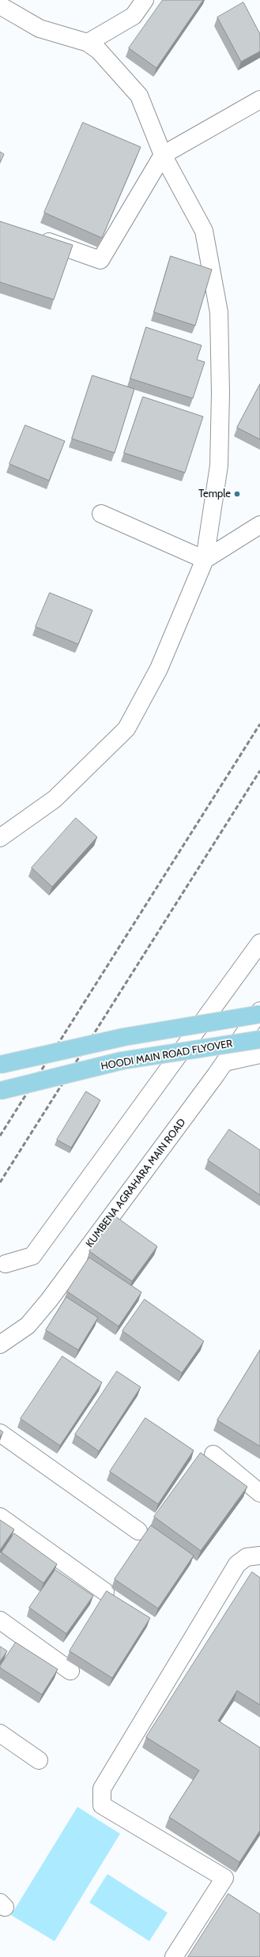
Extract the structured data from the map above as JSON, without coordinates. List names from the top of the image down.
{
  "streets": {
    "main road": ["HOODI MAIN ROAD FLYOVER"],
    "street": ["KUMBENA AGRAHARA MAIN ROAD"]
  },
  "places": ["Temple"]
}
